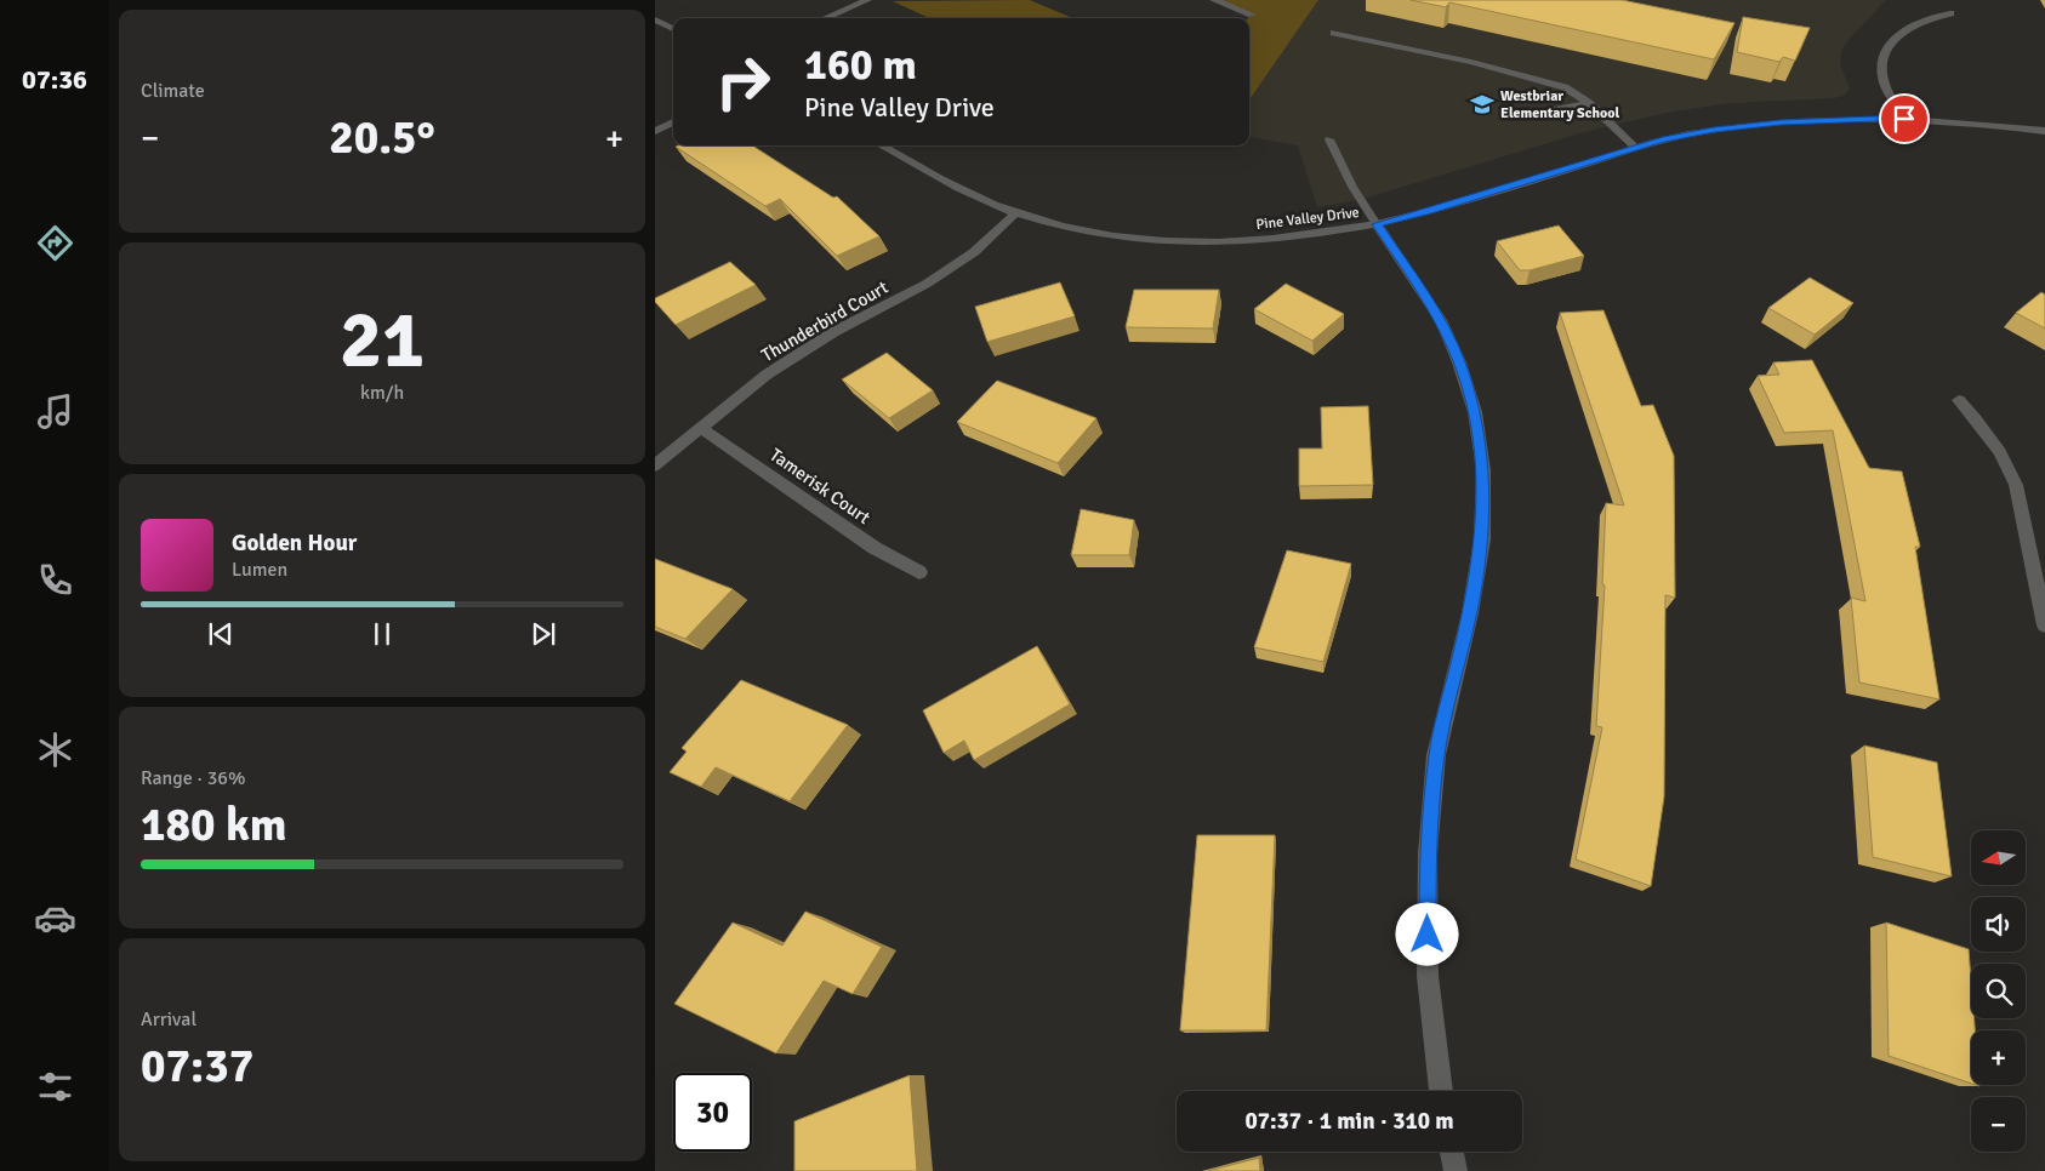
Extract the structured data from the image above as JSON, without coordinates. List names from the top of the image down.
{
  "streets": {
    "street": ["Pine Valley Drive", "Thunderbird Court", "Tamerisk Court"]
  },
  "crossings": [
    ["Pine Valley Drive", "Thunderbird Court"],
    ["Thunderbird Court", "Tamerisk Court"]
  ],
  "places": {
    "school or university": ["Westbriar Elementary School"]
  },
  "north": "left",
  "page": {
    "tabs": "07:36",
    "tile": [
      "Climate",
      ["21", "km/h"],
      ["Range · 36%", "180 km"],
      ["Arrival", "07:37"]
    ],
    "turn": ["160 m", "Pine Valley Drive"],
    "heat": ["−", "20.5°", "+"],
    "song": ["Golden Hour", "Lumen"],
    "map_buttons": ["+", "−"],
    "limit": "30",
    "trip": "07:37 · 1 min · 310 m"
  }
}
